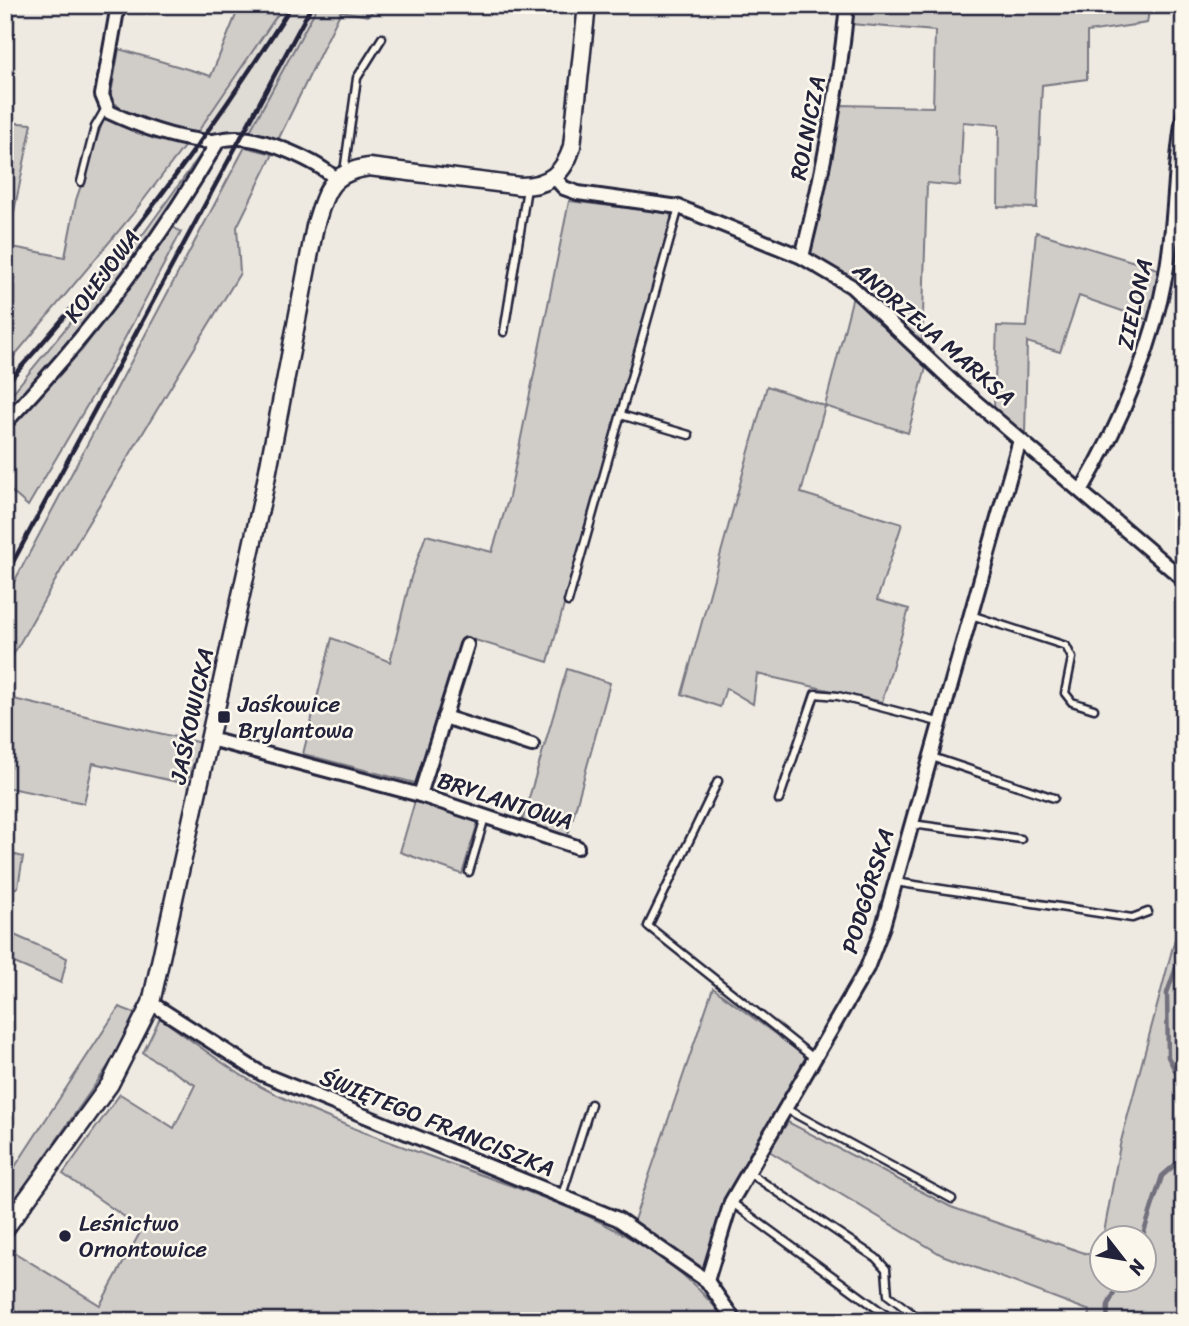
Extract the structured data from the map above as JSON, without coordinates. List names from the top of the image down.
{
  "streets": {
    "street": [
      "ROLNICZA",
      "KOLEJOWA",
      "ZIELONA",
      "ANDRZEJA MARKSA",
      "JAŚKOWICKA",
      "BRYLANTOWA",
      "PODGÓRSKA",
      "ŚWIĘTEGO FRANCISZKA"
    ]
  },
  "crossings": [
    ["ROLNICZA", "ANDRZEJA MARKSA"],
    ["ZIELONA", "ANDRZEJA MARKSA"],
    ["ANDRZEJA MARKSA", "PODGÓRSKA"],
    ["JAŚKOWICKA", "BRYLANTOWA"],
    ["JAŚKOWICKA", "ŚWIĘTEGO FRANCISZKA"],
    ["PODGÓRSKA", "ŚWIĘTEGO FRANCISZKA"]
  ],
  "places": {
    "transit": ["Jaśkowice Brylantowa"],
    "other": ["Leśnictwo Ornontowice"]
  },
  "north": "bottom right"
}
